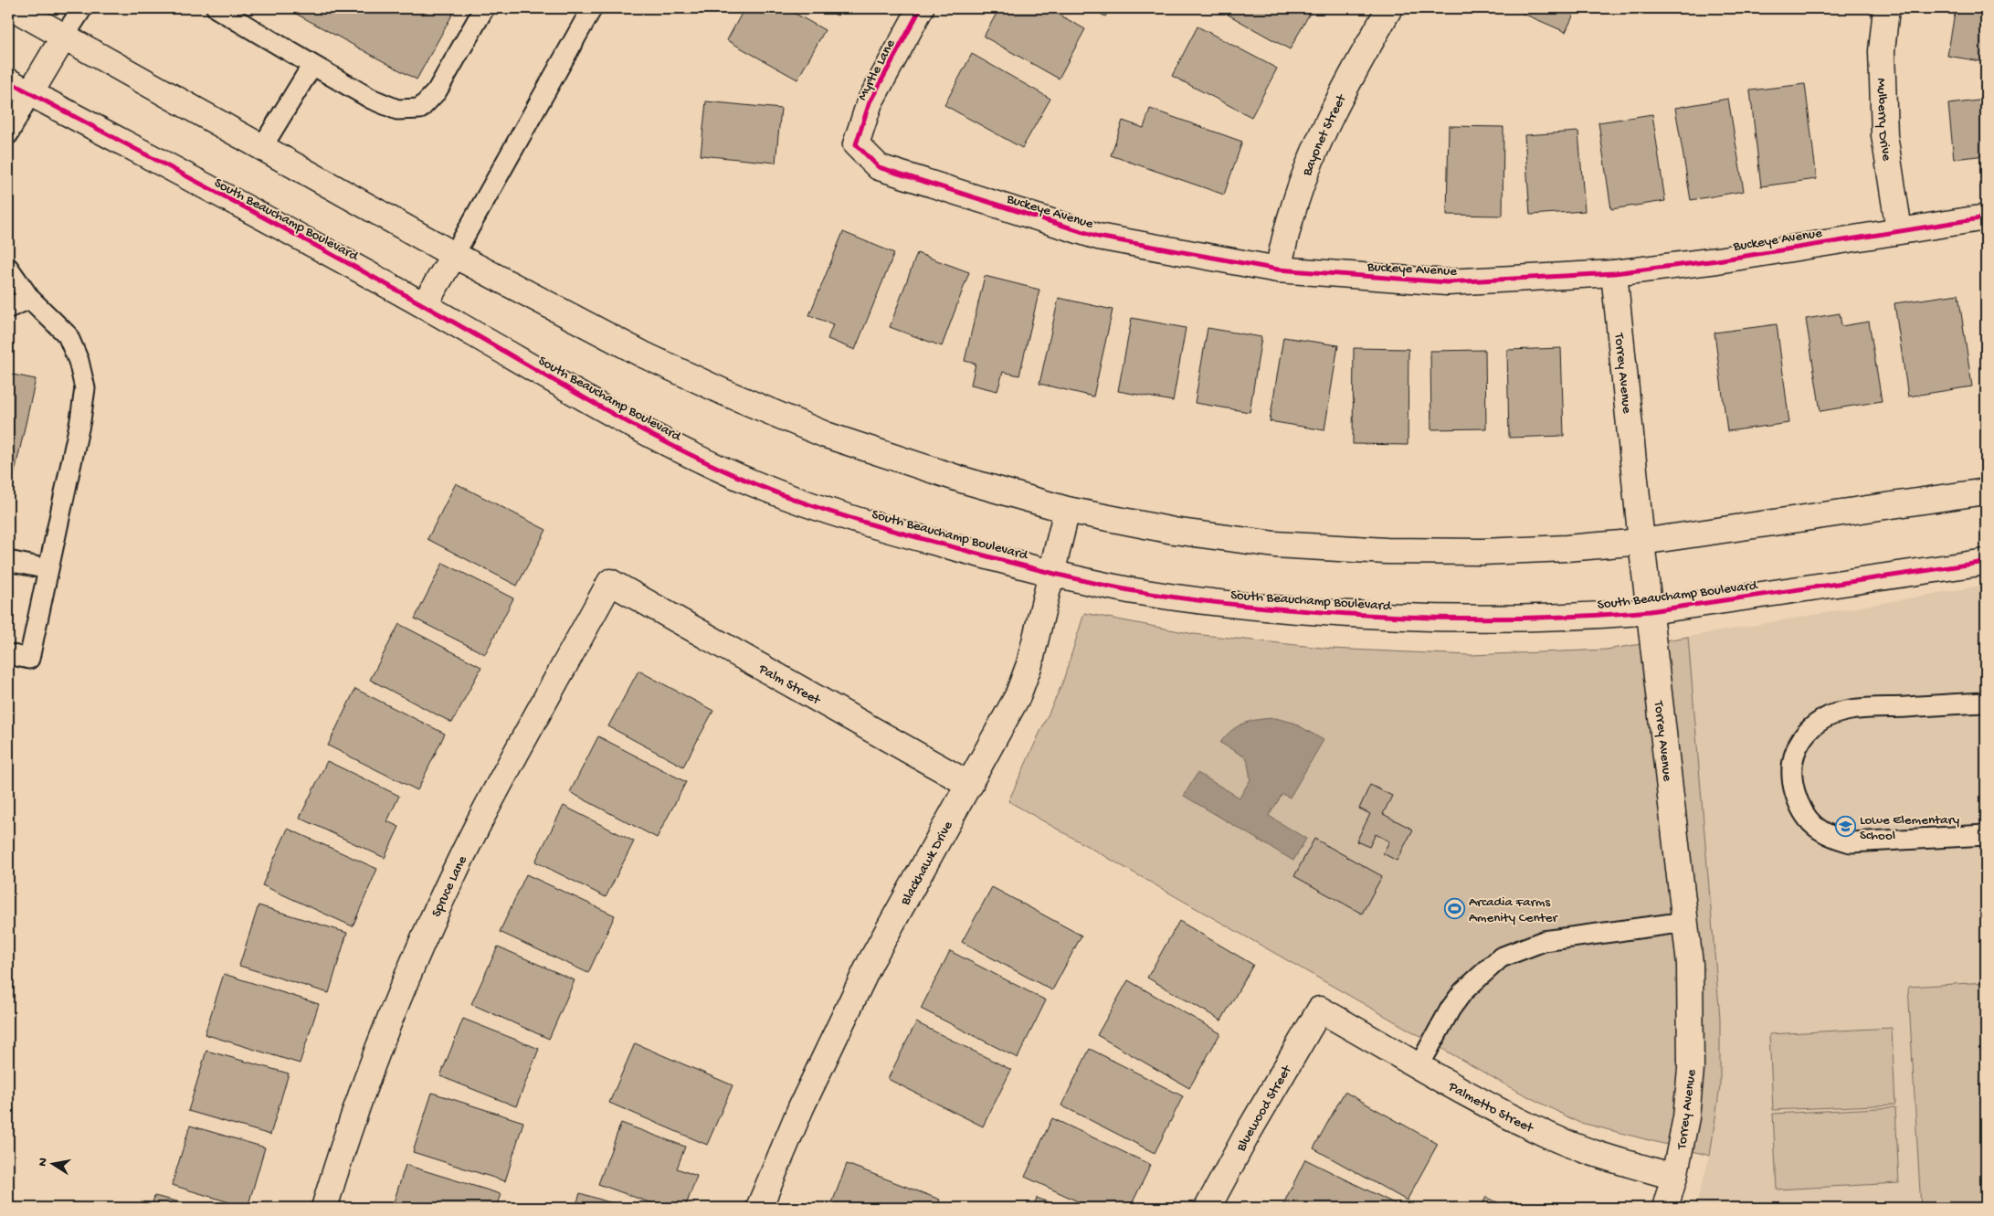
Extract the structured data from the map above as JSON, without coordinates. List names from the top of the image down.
{
  "streets": {
    "street": [
      "Myrtle Lane",
      "Mulberry Drive",
      "Bayonet Street",
      "Buckeye Avenue",
      "South Beauchamp Boulevard",
      "Torrey Avenue",
      "Palm Street",
      "Blackhawk Drive",
      "Spruce Lane",
      "Palmetto Street",
      "Bluewood Street"
    ]
  },
  "crossings": [
    ["Myrtle Lane", "Buckeye Avenue"],
    ["Mulberry Drive", "Buckeye Avenue"],
    ["Bayonet Street", "Buckeye Avenue"],
    ["Buckeye Avenue", "Torrey Avenue"],
    ["South Beauchamp Boulevard", "Torrey Avenue"],
    ["South Beauchamp Boulevard", "Blackhawk Drive"],
    ["Torrey Avenue", "Palmetto Street"],
    ["Palm Street", "Blackhawk Drive"],
    ["Palm Street", "Spruce Lane"],
    ["Palmetto Street", "Bluewood Street"]
  ],
  "places": {
    "school or university": ["Lowe Elementary School"],
    "sports": ["Arcadia Farms Amenity Center"]
  },
  "north": "left"
}
